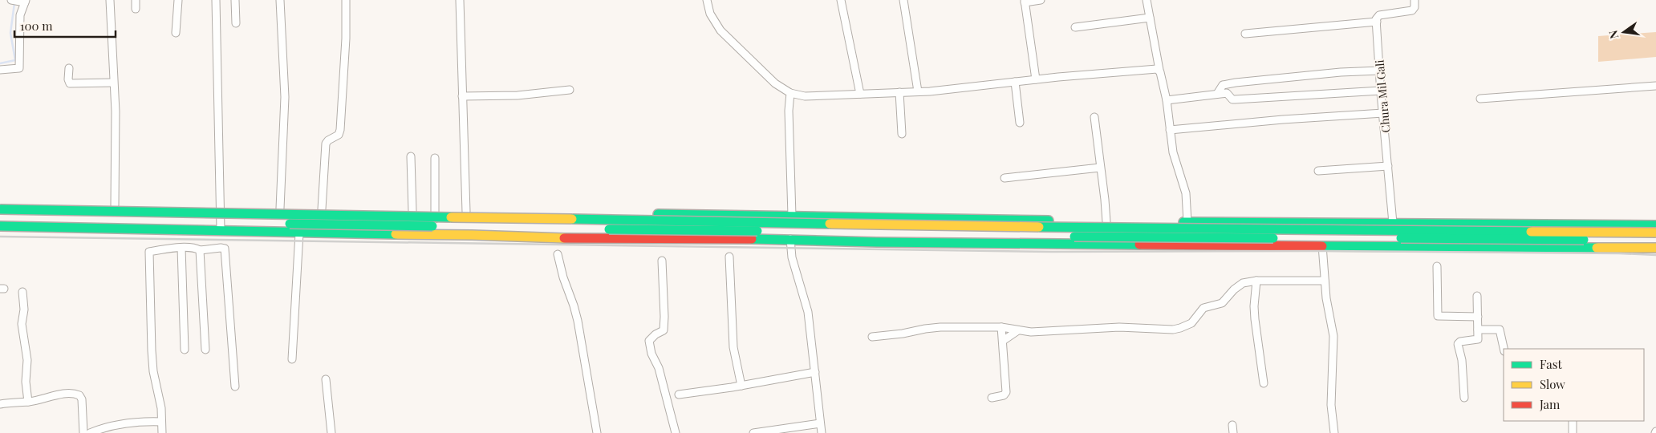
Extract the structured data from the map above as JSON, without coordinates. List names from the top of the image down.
{
  "streets": {
    "street": ["Chura Mil Gali"]
  },
  "legend": ["Fast", "Slow", "Jam"],
  "scale_bar": "100 m",
  "north": "left"
}
